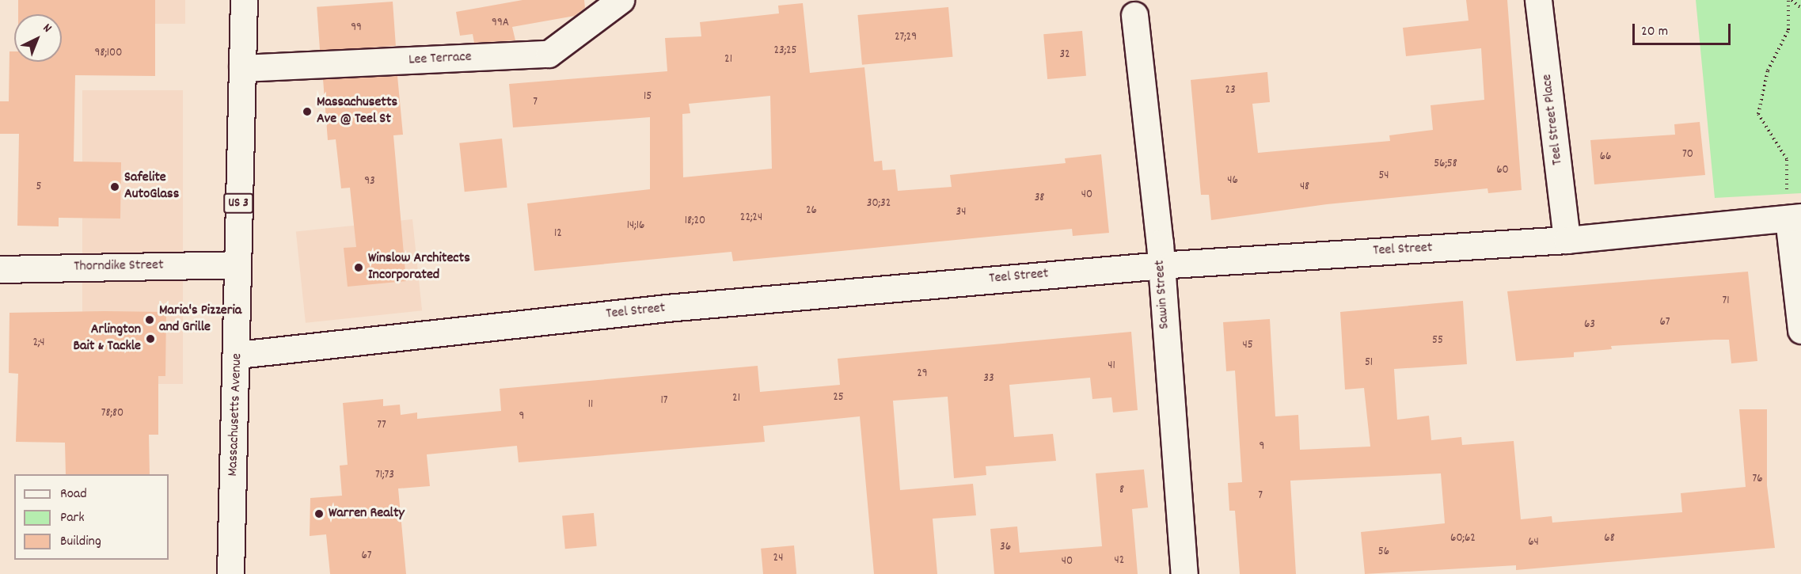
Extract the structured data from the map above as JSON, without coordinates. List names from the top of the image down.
{
  "streets": {
    "main road": [
      "Lee Terrace",
      "Teel Street Place",
      "US 3",
      "Teel Street",
      "Thorndike Street",
      "Sawin Street",
      "Massachusetts Avenue"
    ]
  },
  "crossings": [
    ["Lee Terrace", "Massachusetts Avenue"],
    ["Teel Street Place", "Teel Street"],
    ["Teel Street", "Sawin Street"],
    ["Teel Street", "Massachusetts Avenue"],
    ["Thorndike Street", "Massachusetts Avenue"]
  ],
  "places": [
    "Massachusetts Ave @ Teel St",
    "Safelite AutoGlass",
    "Winslow Architects Incorporated",
    "Maria's Pizzeria and Grille",
    "Arlington Bait & Tackle",
    "Warren Realty"
  ],
  "house_numbers": [
    "99A",
    "99",
    "27;29",
    "23;25",
    "98;100",
    "32",
    "21",
    "23",
    "15",
    "7",
    "70",
    "66",
    "56;58",
    "60",
    "54",
    "46",
    "93",
    "5",
    "48",
    "40",
    "38",
    "30;32",
    "26",
    "34",
    "22;24",
    "18;20",
    "14;16",
    "12",
    "71",
    "67",
    "63",
    "55",
    "2;4",
    "45",
    "51",
    "41",
    "29",
    "33",
    "25",
    "21",
    "17",
    "11",
    "78;80",
    "9",
    "77",
    "9",
    "71;73",
    "76",
    "8",
    "7",
    "60;62",
    "68",
    "64",
    "36",
    "56",
    "67",
    "24",
    "42",
    "40"
  ],
  "legend": ["Road", "Park", "Building"],
  "scale_bar": "20 m",
  "north": "top right"
}
